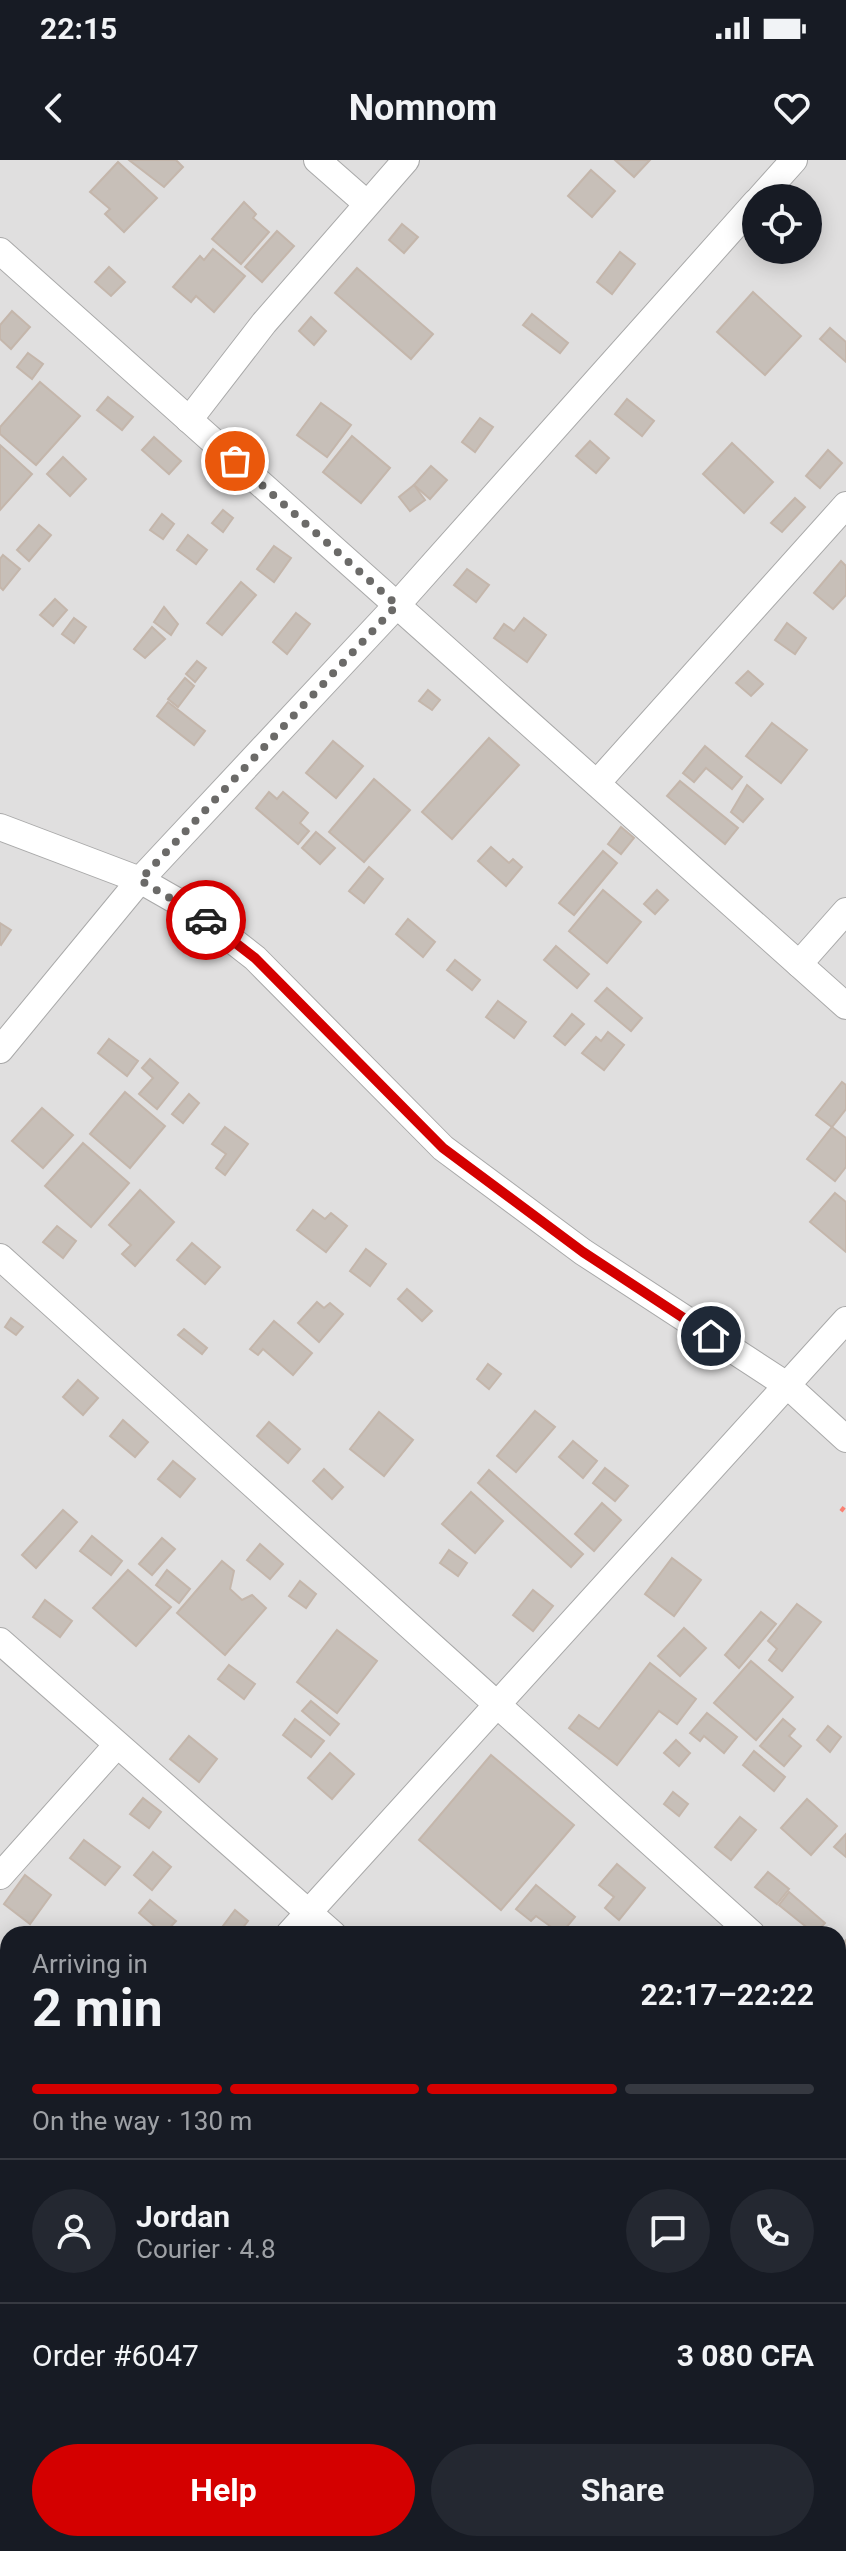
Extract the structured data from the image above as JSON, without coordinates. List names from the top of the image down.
{
  "page": {
    "status": "22:15",
    "header": "Nomnom",
    "heading": ["2 min", "Arriving in", "22:17–22:22"],
    "panel": [
      "Jordan",
      "Courier · 4.8",
      "Order #6047",
      "3 080 CFA"
    ],
    "bar": "On the way · 130 m",
    "buttons": ["Help", "Share"]
  }
}
